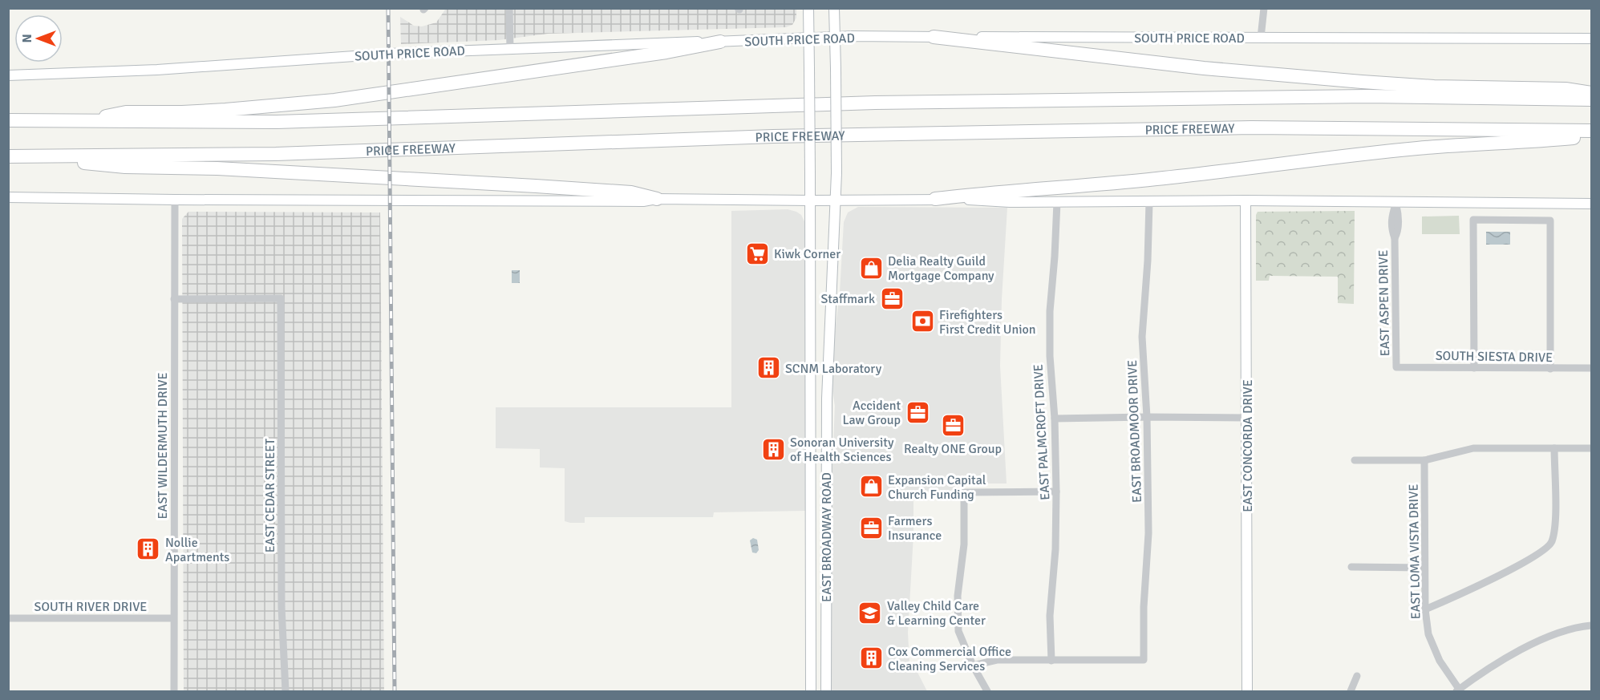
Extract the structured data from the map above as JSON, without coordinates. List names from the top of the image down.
{
  "streets": {
    "highway": ["PRICE FREEWAY"],
    "main road": ["SOUTH PRICE ROAD", "EAST CONCORDA DRIVE", "EAST BROADWAY ROAD"],
    "street": [
      "EAST ASPEN DRIVE",
      "SOUTH SIESTA DRIVE",
      "EAST BROADMOOR DRIVE",
      "EAST PALMCROFT DRIVE",
      "EAST WILDERMUTH DRIVE",
      "EAST CEDAR STREET",
      "EAST LOMA VISTA DRIVE",
      "SOUTH RIVER DRIVE"
    ]
  },
  "crossings": [
    ["SOUTH PRICE ROAD", "EAST BROADWAY ROAD"],
    ["EAST ASPEN DRIVE", "SOUTH SIESTA DRIVE"],
    ["EAST BROADMOOR DRIVE", "EAST PALMCROFT DRIVE"],
    ["EAST WILDERMUTH DRIVE", "EAST CEDAR STREET"],
    ["EAST WILDERMUTH DRIVE", "SOUTH RIVER DRIVE"]
  ],
  "places": {
    "supermarket": ["Kiwk Corner"],
    "shop": ["Delia Realty Guild Mortgage Company", "Expansion Capital Church Funding"],
    "office": [
      "Staffmark",
      "Accident Law Group",
      "Realty ONE Group",
      "Farmers Insurance"
    ],
    "bank": ["Firefighters First Credit Union"],
    "building": [
      "SCNM Laboratory",
      "Sonoran University of Health Sciences",
      "Nollie Apartments",
      "Cox Commercial Office Cleaning Services"
    ],
    "school or university": ["Valley Child Care & Learning Center"]
  },
  "north": "left"
}
